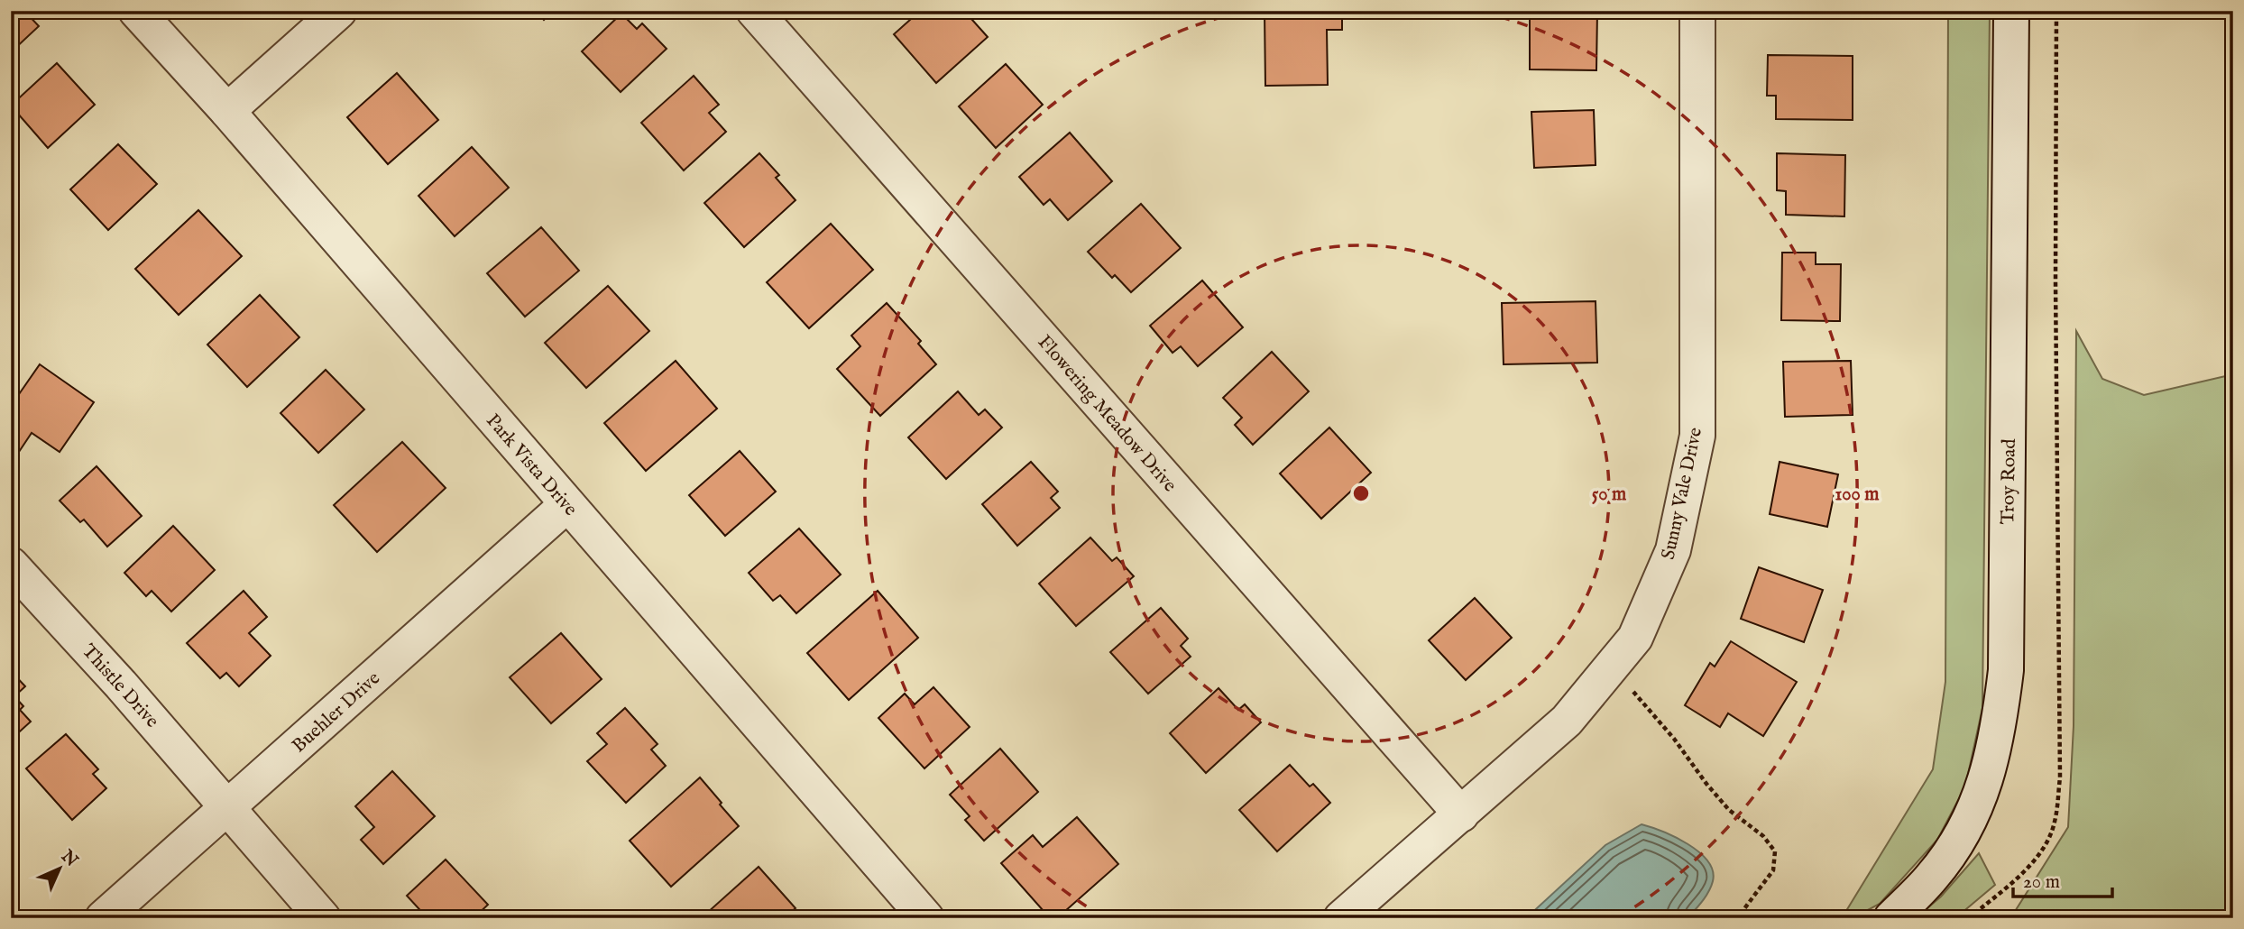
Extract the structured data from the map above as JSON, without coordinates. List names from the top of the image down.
{
  "streets": {
    "street": [
      "Flowering Meadow Drive",
      "Park Vista Drive",
      "Troy Road",
      "Sunny Vale Drive",
      "Thistle Drive",
      "Buehler Drive"
    ]
  },
  "crossings": [
    ["Flowering Meadow Drive", "Sunny Vale Drive"],
    ["Park Vista Drive", "Buehler Drive"],
    ["Thistle Drive", "Buehler Drive"]
  ],
  "scale_bar": "20 m",
  "north": "top right",
  "rings": ["50 m", "100 m"]
}
